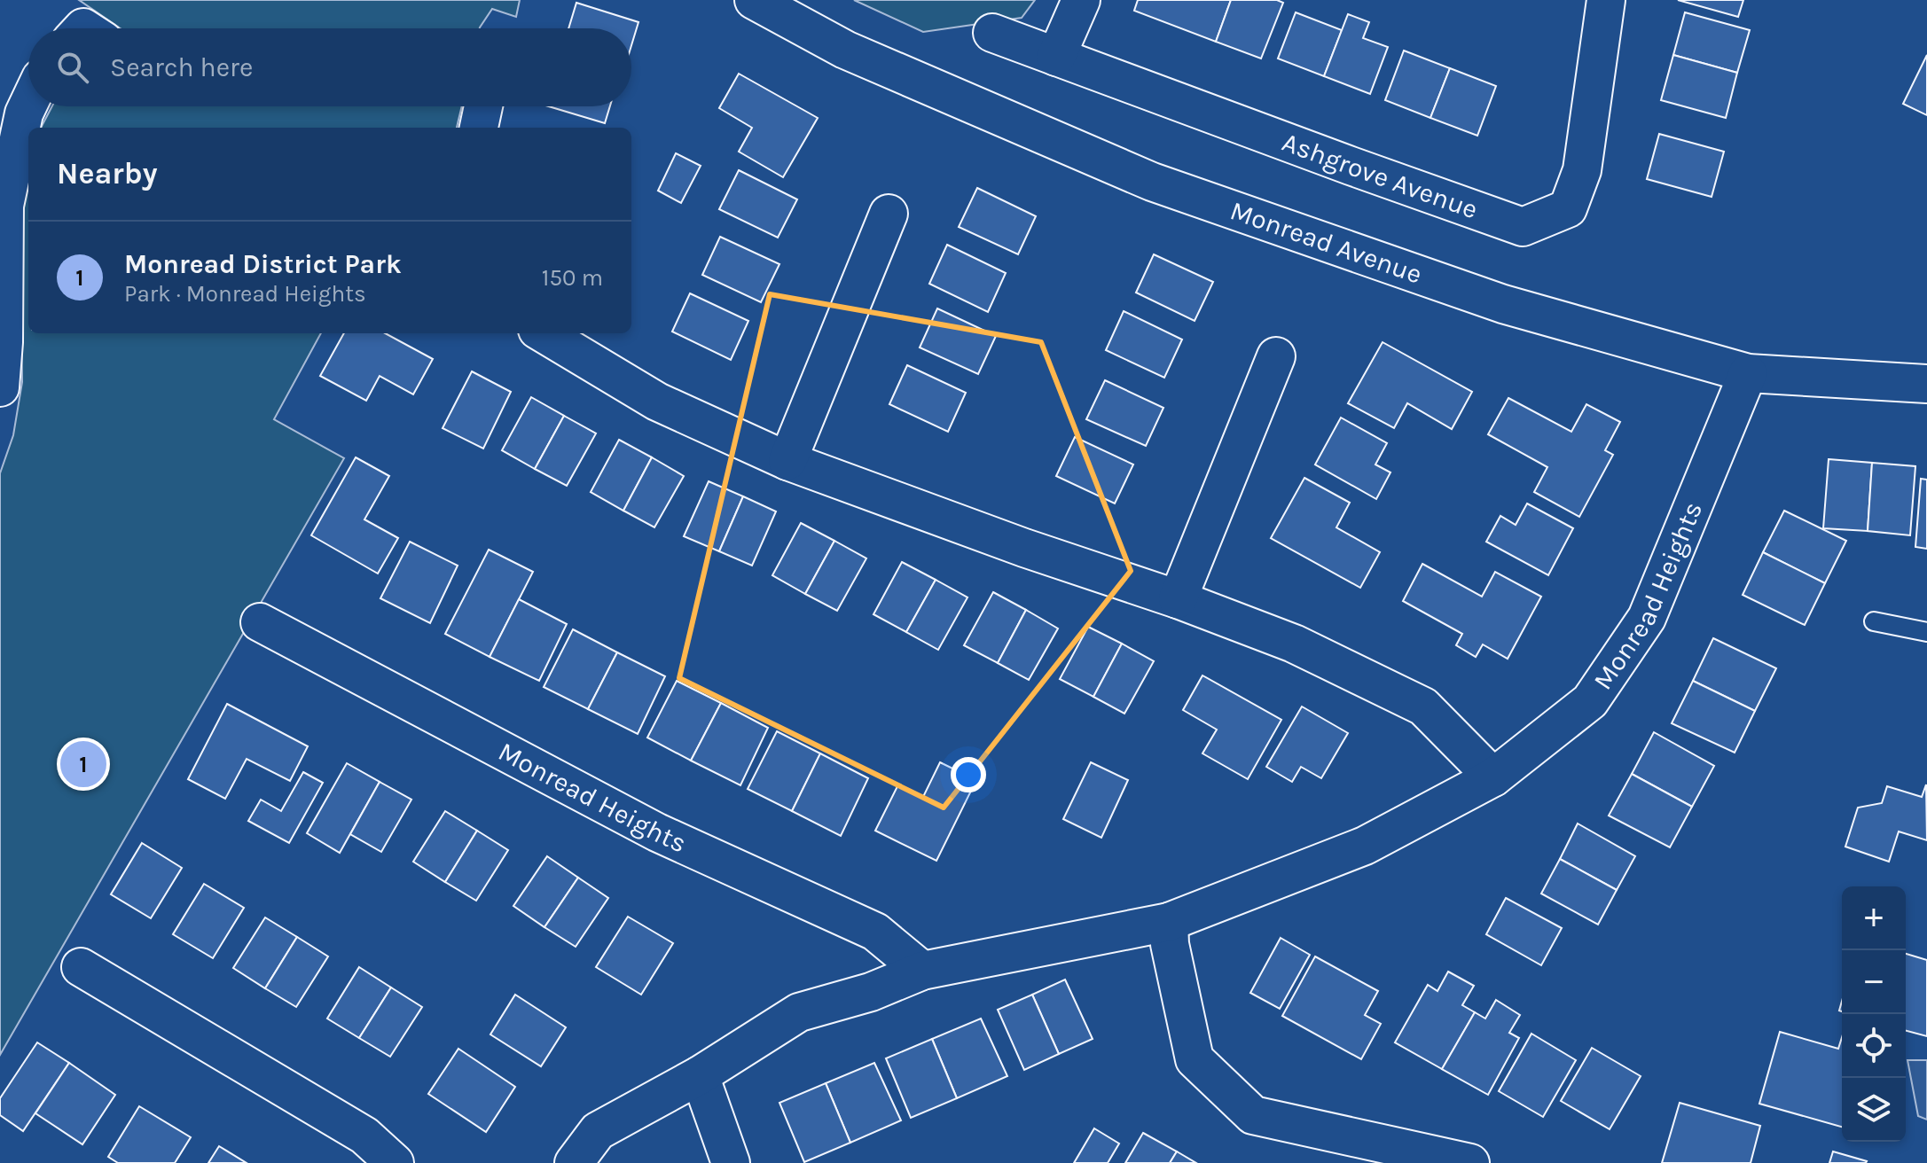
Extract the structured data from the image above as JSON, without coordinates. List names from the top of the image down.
{
  "streets": {
    "street": ["Ashgrove Avenue", "Monread Avenue", "Monread Heights"]
  },
  "crossings": [
    ["Monread Avenue", "Monread Heights"]
  ],
  "page": {
    "search": "Search here",
    "heading": "Nearby",
    "list": [
      {
        "mark": "1",
        "name": "Monread District Park",
        "note": "Park · Monread Heights",
        "value": "150 m"
      }
    ],
    "pins": "1",
    "map_buttons": ["+", "−"]
  }
}
